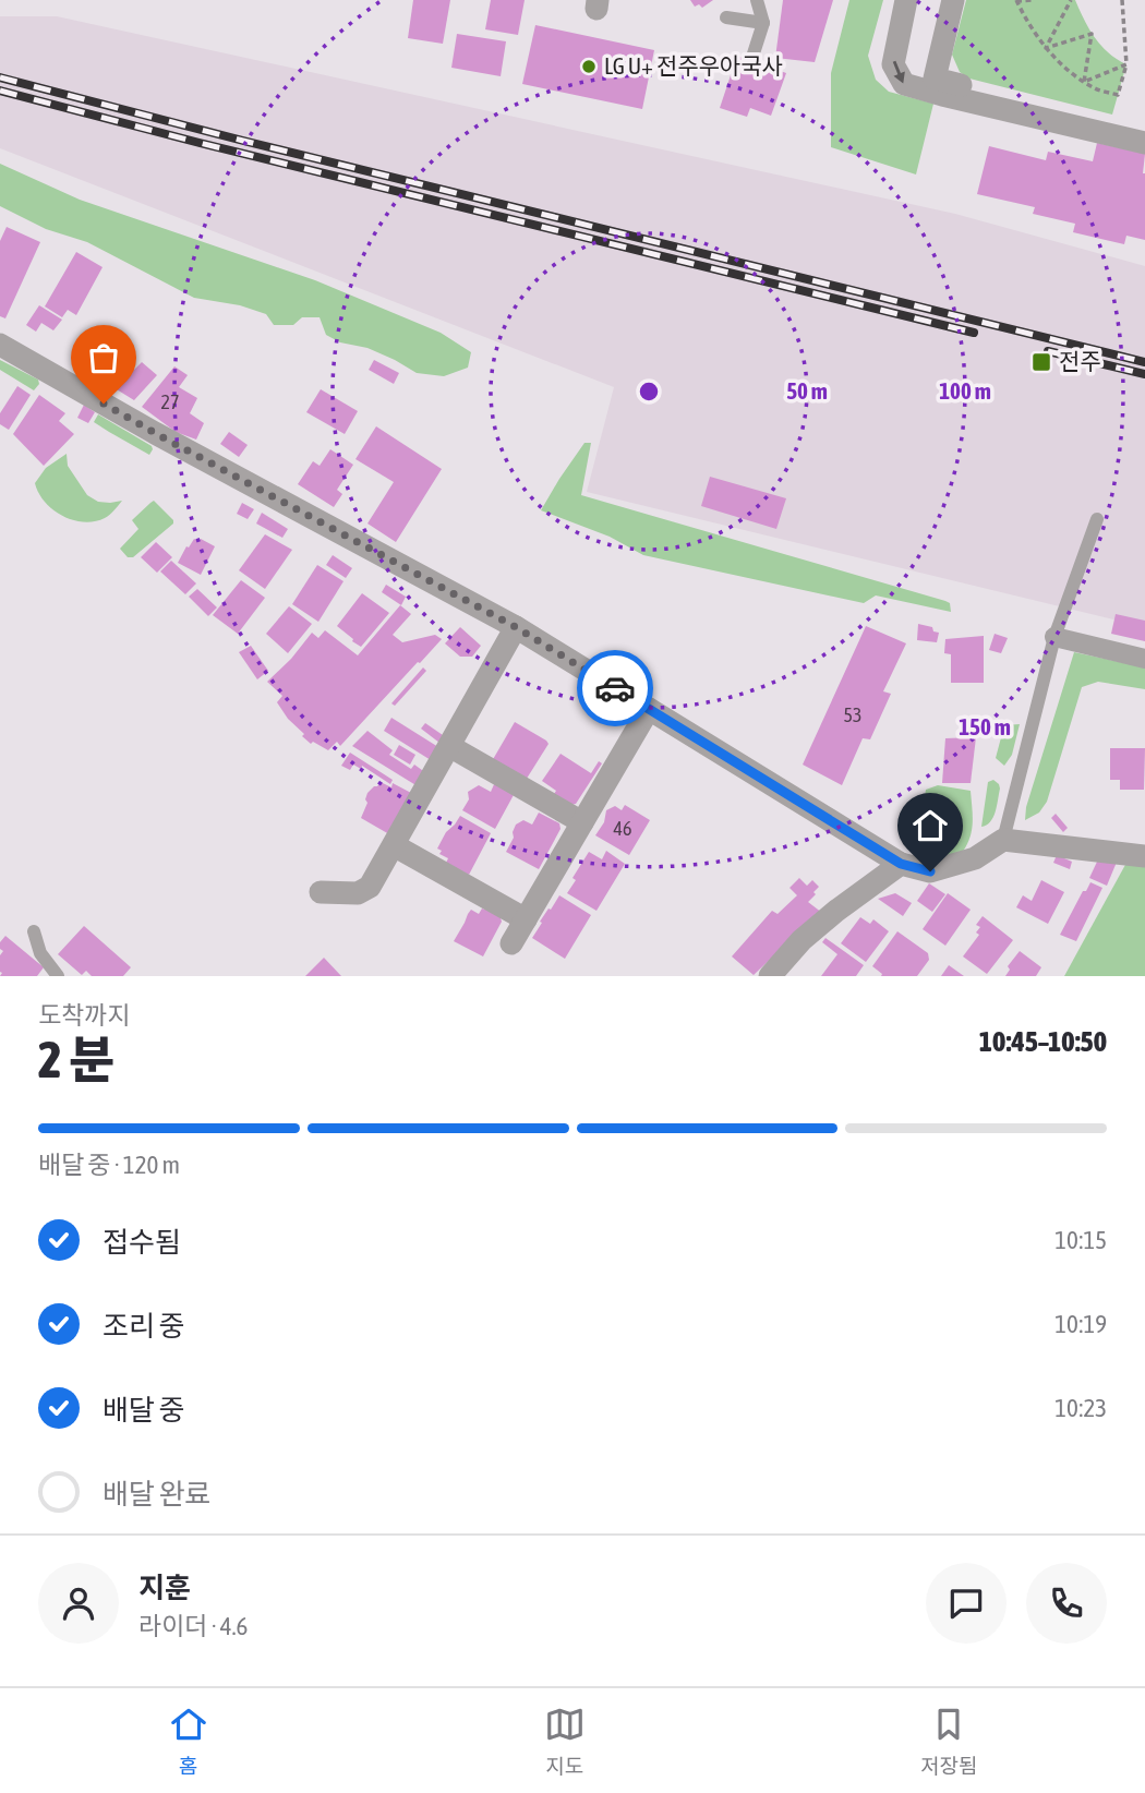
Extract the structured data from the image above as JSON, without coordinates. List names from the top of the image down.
{
  "places": {
    "other": ["LG U+ 전주우아국사"],
    "transit": ["전주"]
  },
  "house_numbers": ["27", "53", "46"],
  "page": {
    "heading": ["2 분", "도착까지", "10:45–10:50"],
    "panel": ["지훈", "라이더 · 4.6"],
    "bar": "배달 중 · 120 m",
    "list": [
      ["접수됨", "10:15"],
      ["조리 중", "10:19"],
      ["배달 중", "10:23"],
      "배달 완료"
    ],
    "tabs": ["홈", "지도", "저장됨"]
  },
  "rings": ["50 m", "100 m", "150 m"]
}
